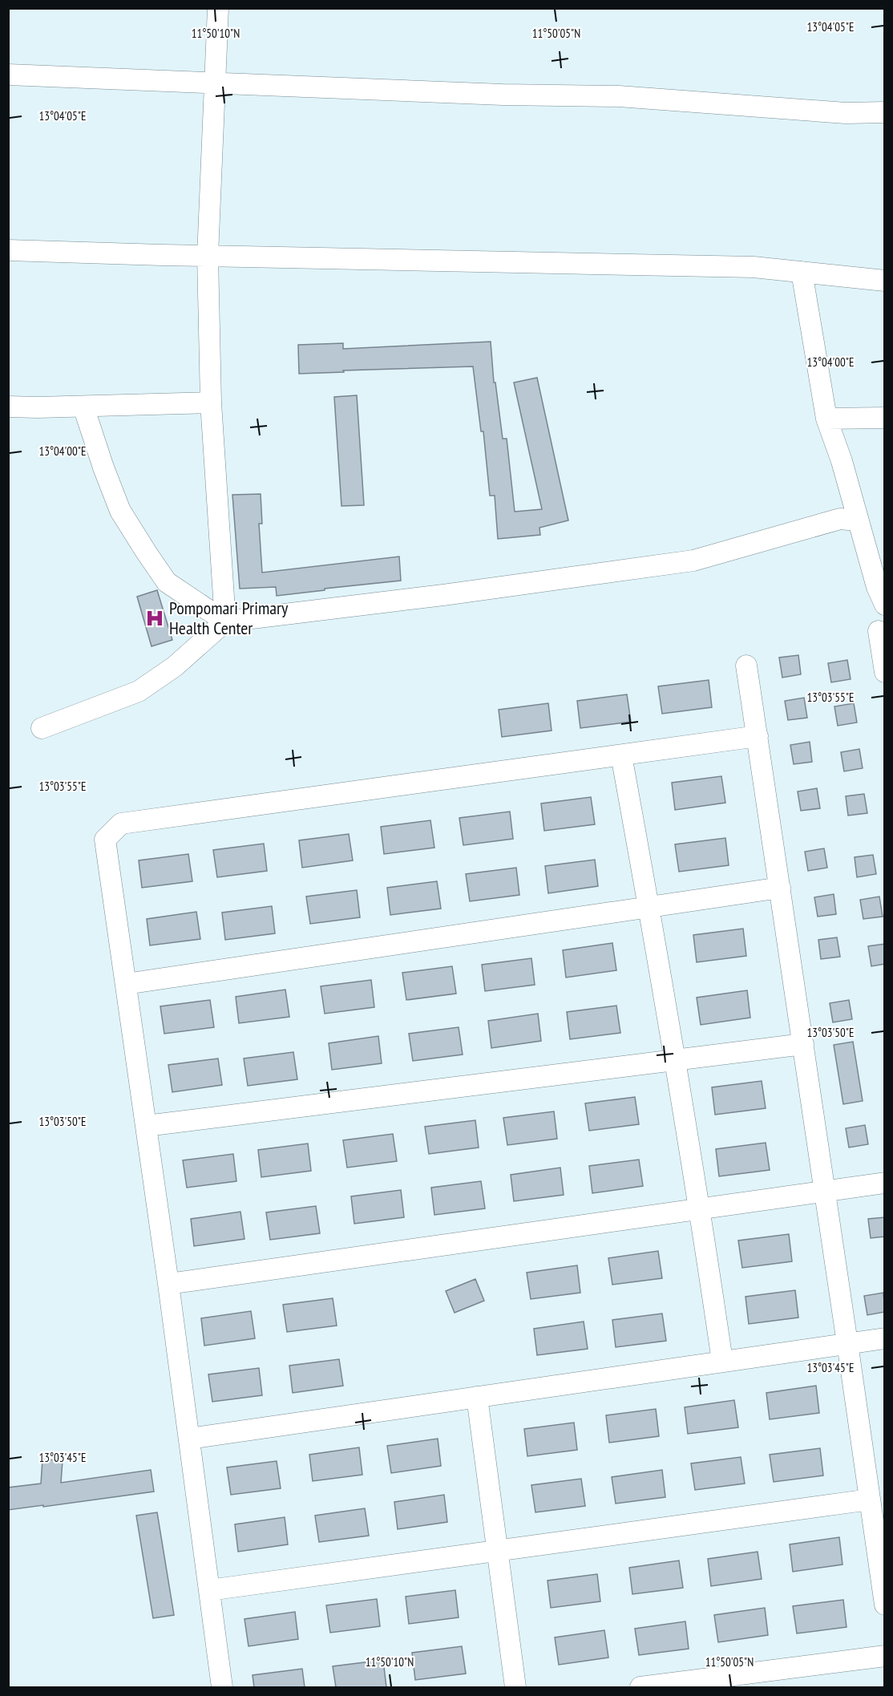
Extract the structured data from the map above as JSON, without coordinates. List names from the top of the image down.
{
  "places": {
    "hospital": ["Pompomari Primary Health Center"]
  },
  "coordinates": [
    "13°04'05\"E",
    "11°50'10\"N",
    "11°50'05\"N",
    "13°04'00\"E",
    "13°03'55\"E",
    "13°03'50\"E",
    "13°03'45\"E"
  ]
}
